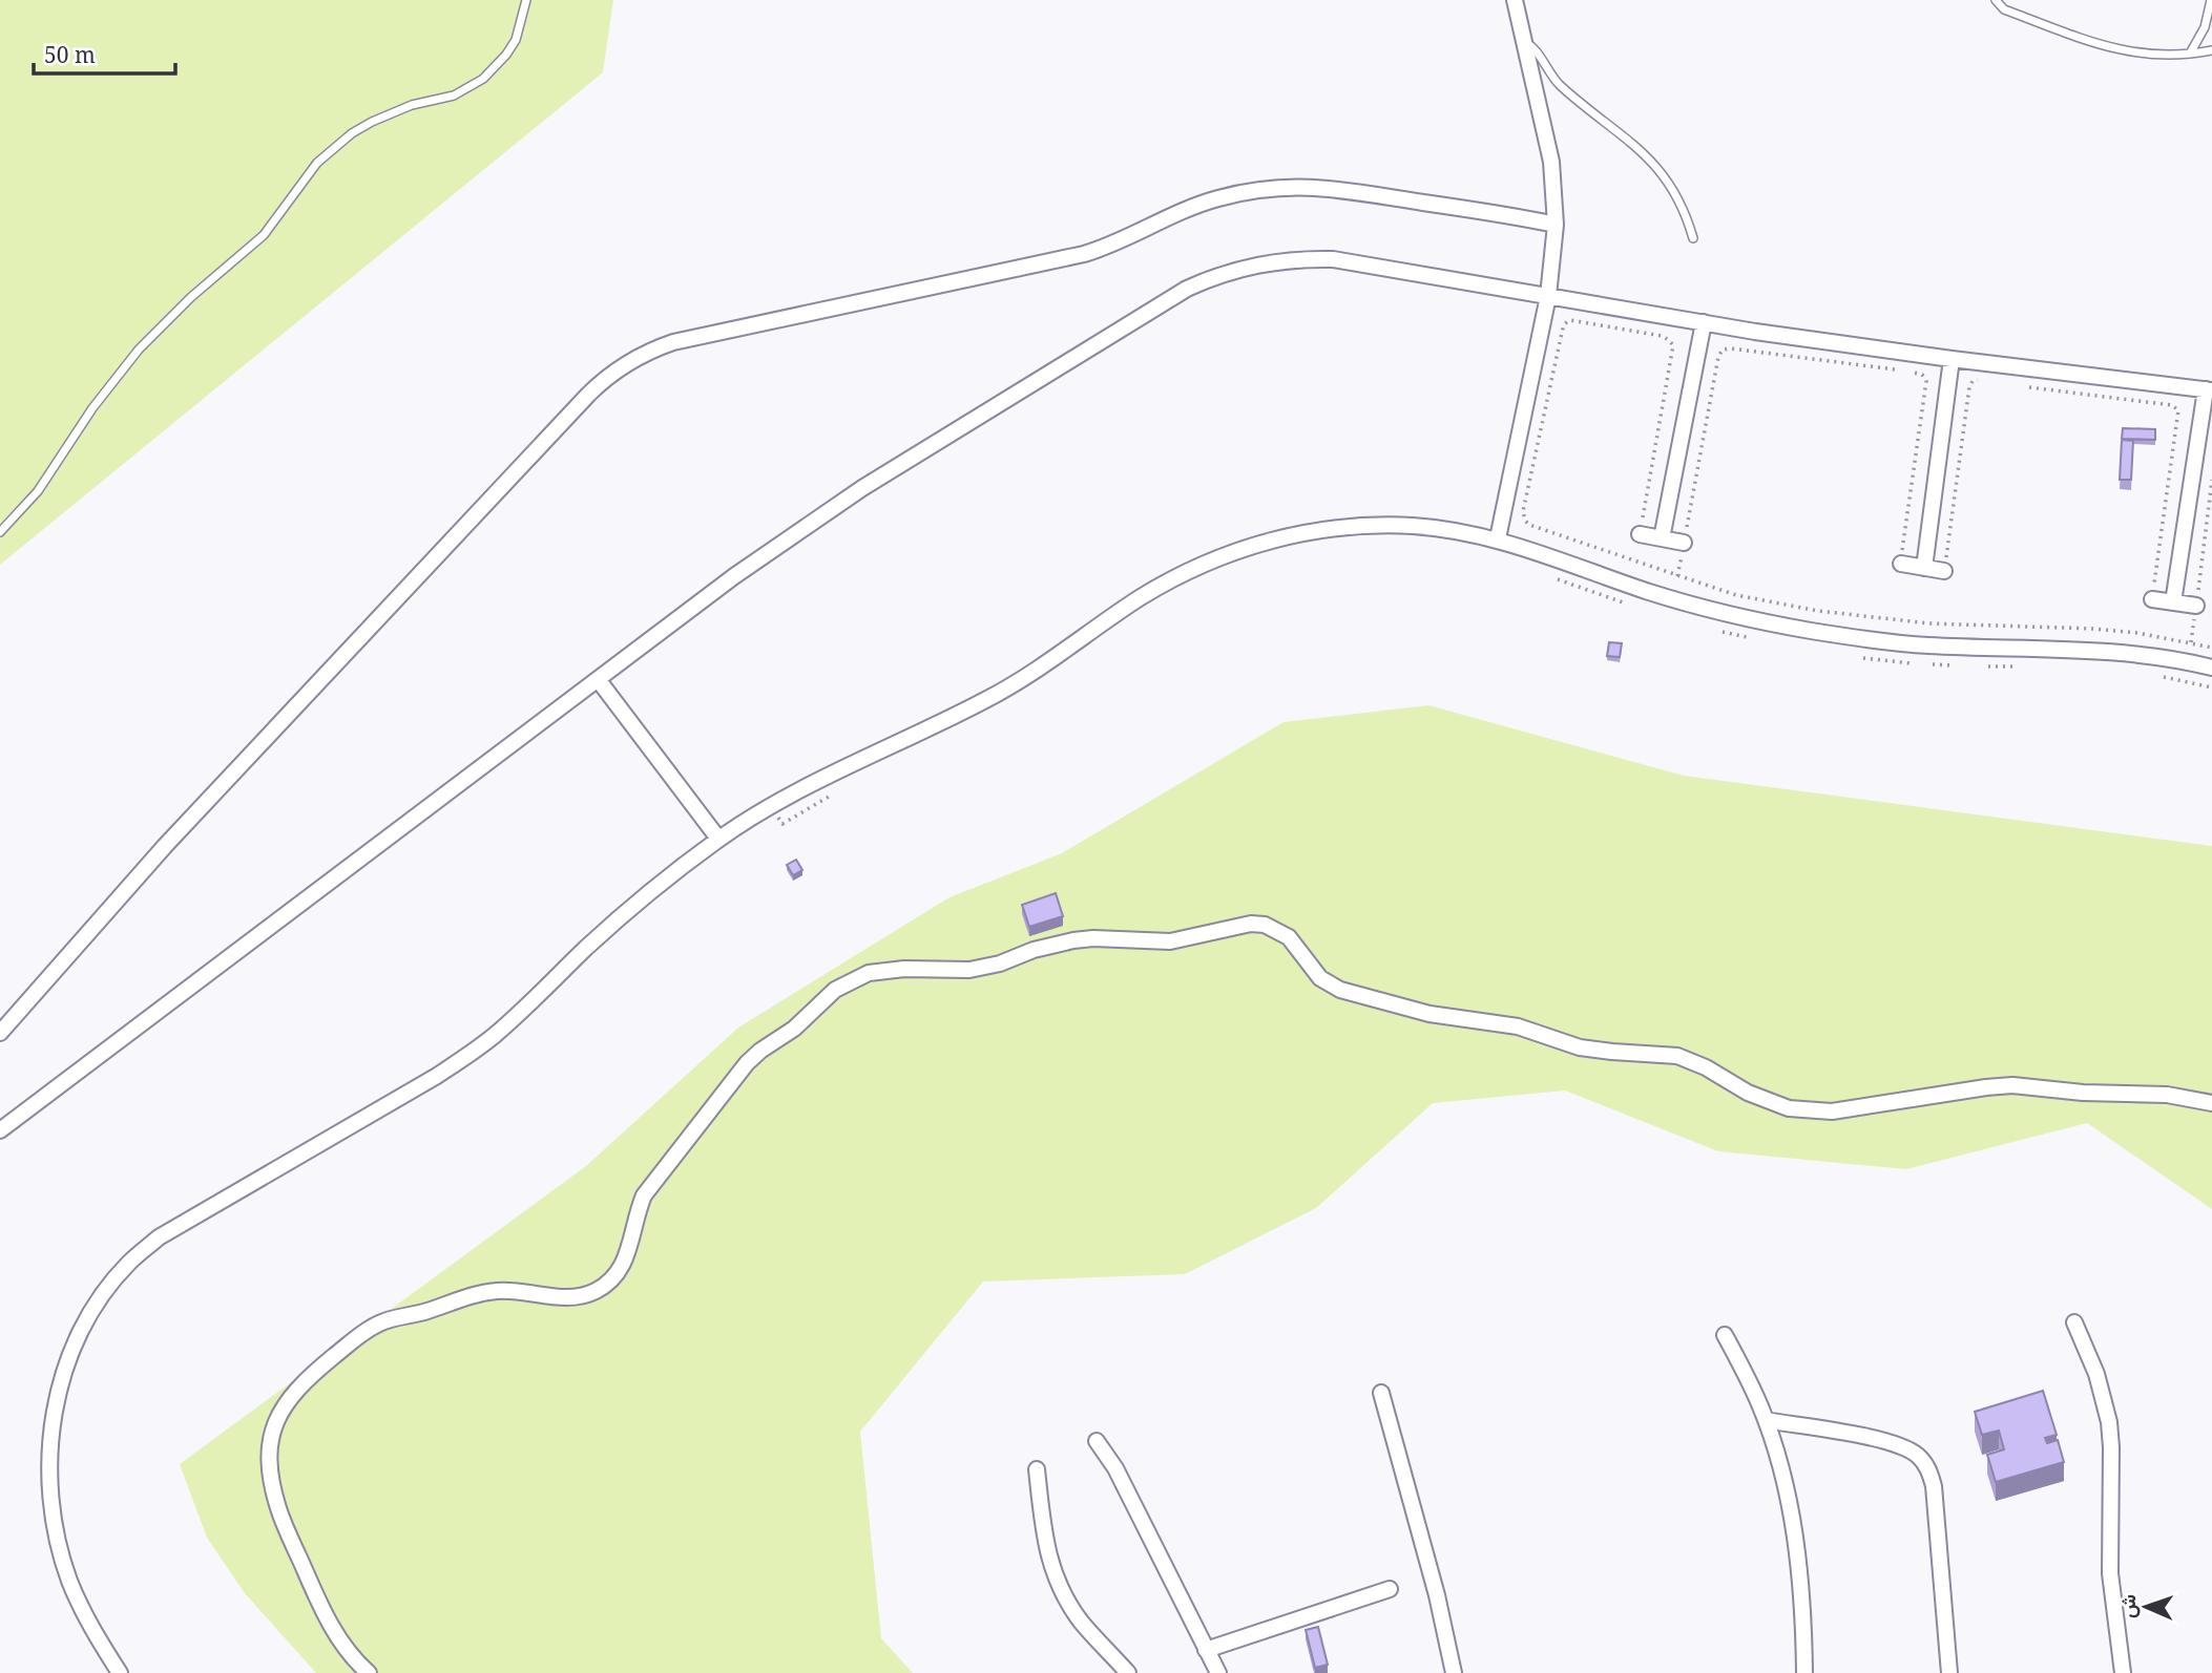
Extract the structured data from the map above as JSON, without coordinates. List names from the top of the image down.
{
  "scale_bar": "50 m",
  "north": "left"
}
